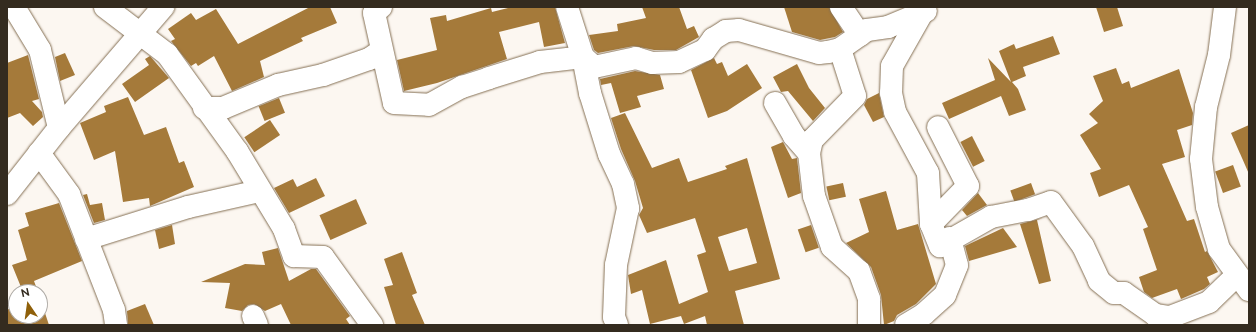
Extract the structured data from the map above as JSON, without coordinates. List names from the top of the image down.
{
  "north": "top"
}
